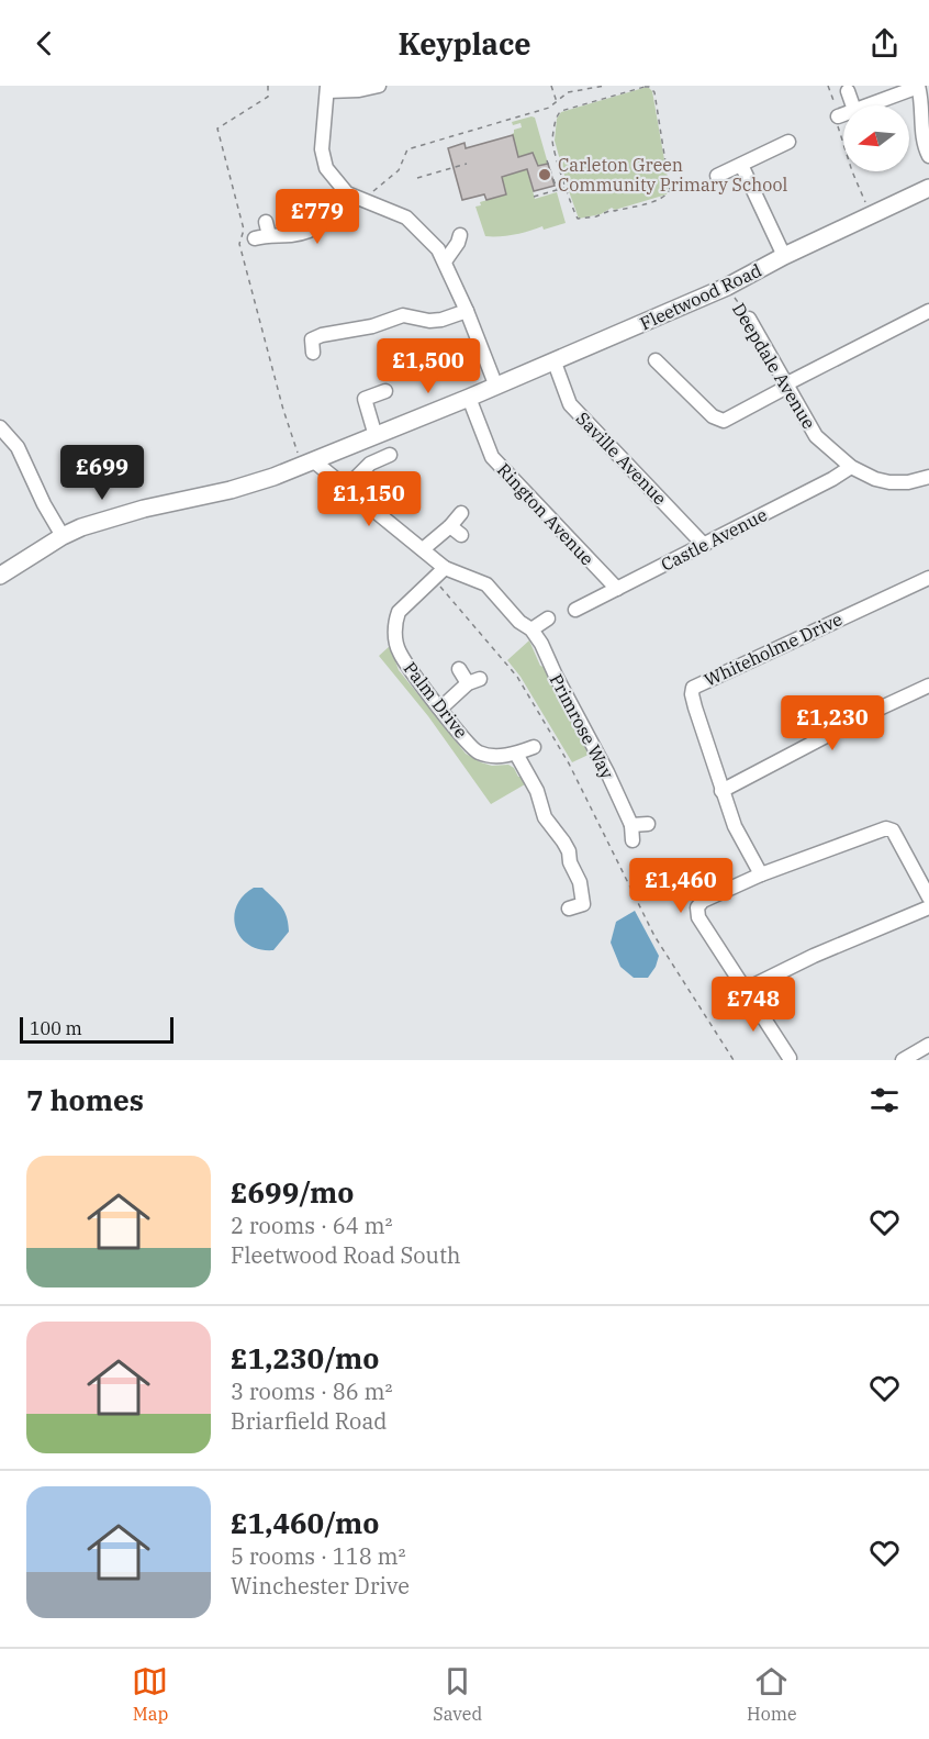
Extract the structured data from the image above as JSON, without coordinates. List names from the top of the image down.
{
  "streets": {
    "main road": ["Fleetwood Road"],
    "street": [
      "Deepdale Avenue",
      "Saville Avenue",
      "Rington Avenue",
      "Castle Avenue",
      "Whiteholme Drive",
      "Palm Drive",
      "Primrose Way"
    ]
  },
  "crossings": [
    ["Fleetwood Road", "Deepdale Avenue"],
    ["Fleetwood Road", "Saville Avenue"],
    ["Fleetwood Road", "Rington Avenue"],
    ["Fleetwood Road", "Primrose Way"],
    ["Deepdale Avenue", "Castle Avenue"],
    ["Saville Avenue", "Castle Avenue"],
    ["Rington Avenue", "Castle Avenue"],
    ["Palm Drive", "Primrose Way"]
  ],
  "places": ["Carleton Green Community Primary School"],
  "scale_bar": "100 m",
  "north": "left",
  "page": {
    "header": "Keyplace",
    "price": [
      "£779",
      "£1,500",
      "£699",
      "£1,150",
      "£1,230",
      "£1,460",
      "£748"
    ],
    "scale": "100 m",
    "heading": "7 homes",
    "list": [
      {
        "name": "£699/mo",
        "note": "2 rooms · 64 m² · Fleetwood Road South"
      },
      {
        "name": "£1,230/mo",
        "note": "3 rooms · 86 m² · Briarfield Road"
      },
      {
        "name": "£1,460/mo",
        "note": "5 rooms · 118 m² · Winchester Drive"
      }
    ],
    "tabs": ["Map", "Saved", "Home"]
  }
}
